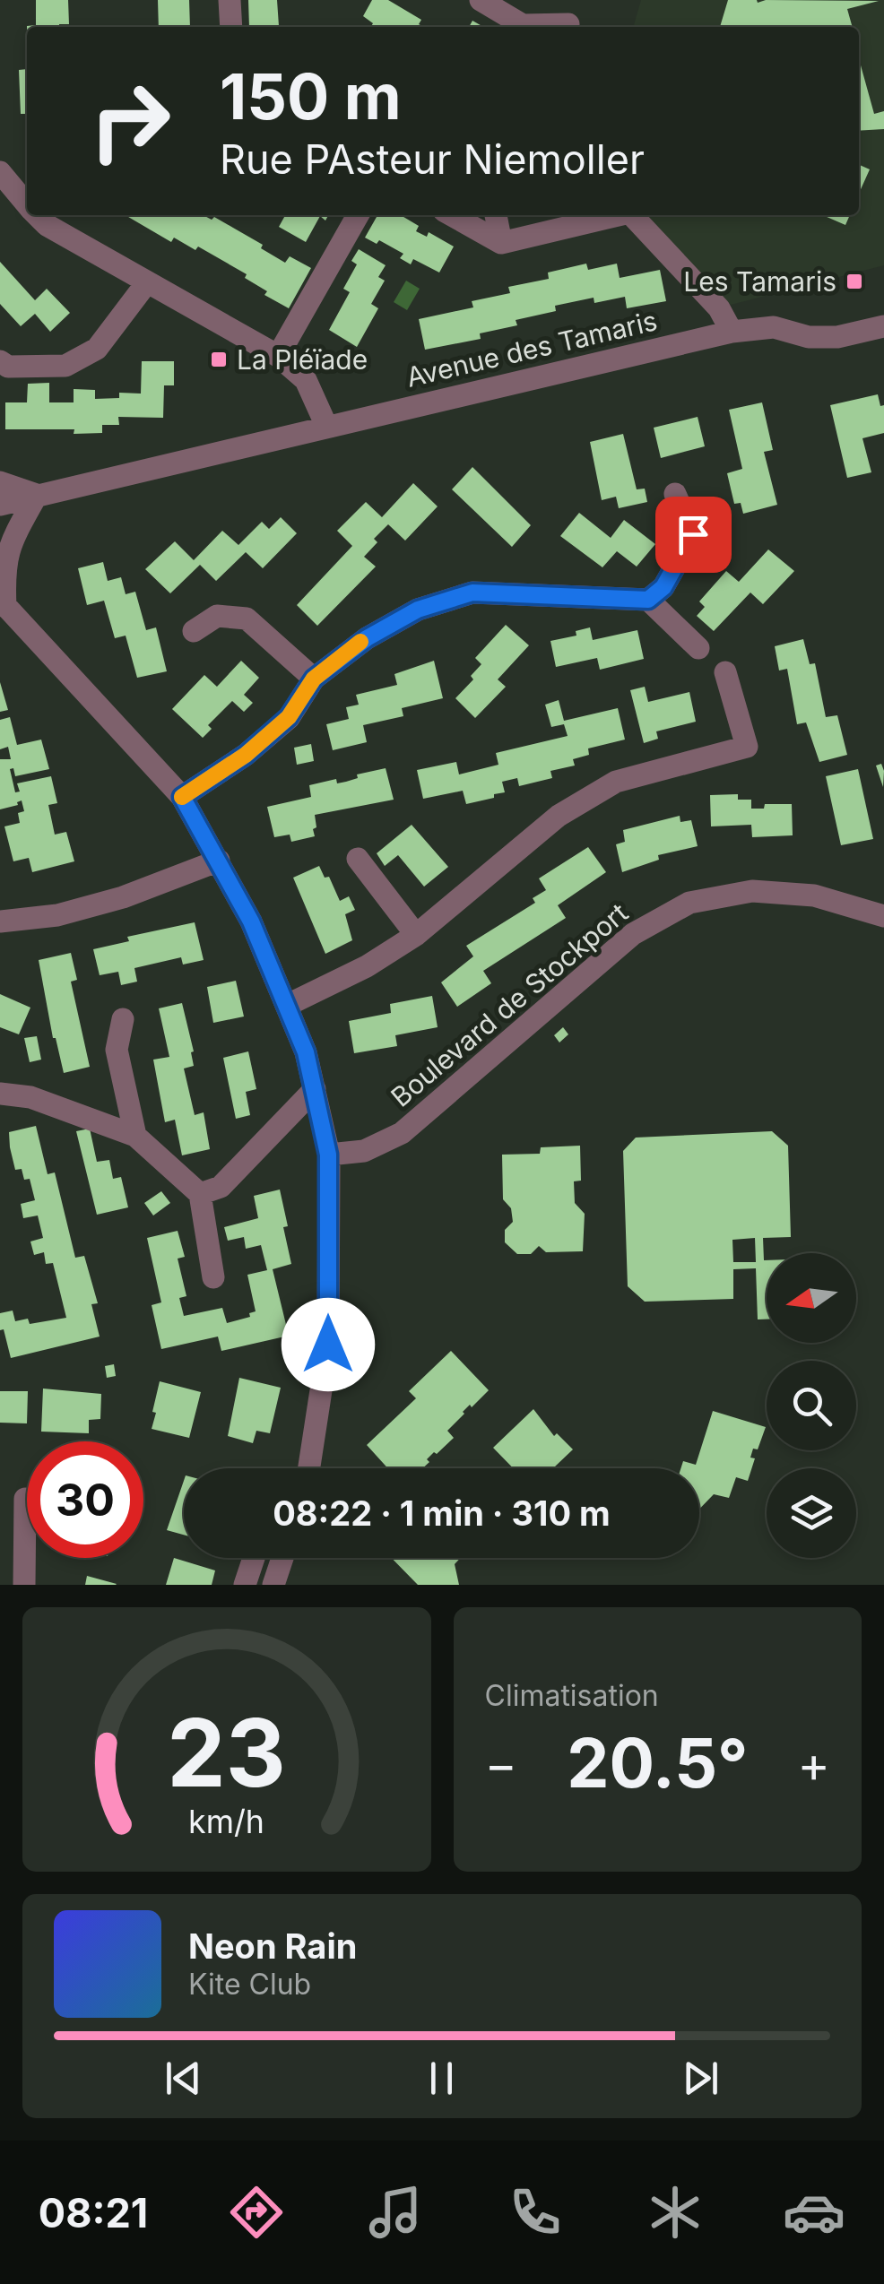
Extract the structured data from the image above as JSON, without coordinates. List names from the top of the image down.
{
  "streets": {
    "street": ["Avenue des Tamaris", "Boulevard de Stockport"]
  },
  "places": {
    "transit": ["Les Tamaris", "La Pléïade"]
  },
  "north": "left",
  "page": {
    "turn": ["150 m", "Rue PAsteur Niemoller"],
    "limit": "30",
    "trip": "08:22 · 1 min · 310 m",
    "tile": "Climatisation",
    "heat": ["−", "20.5°", "+"],
    "song": ["Neon Rain", "Kite Club"],
    "tabs": "08:21",
    "gauge": ["23", "km/h"]
  }
}
